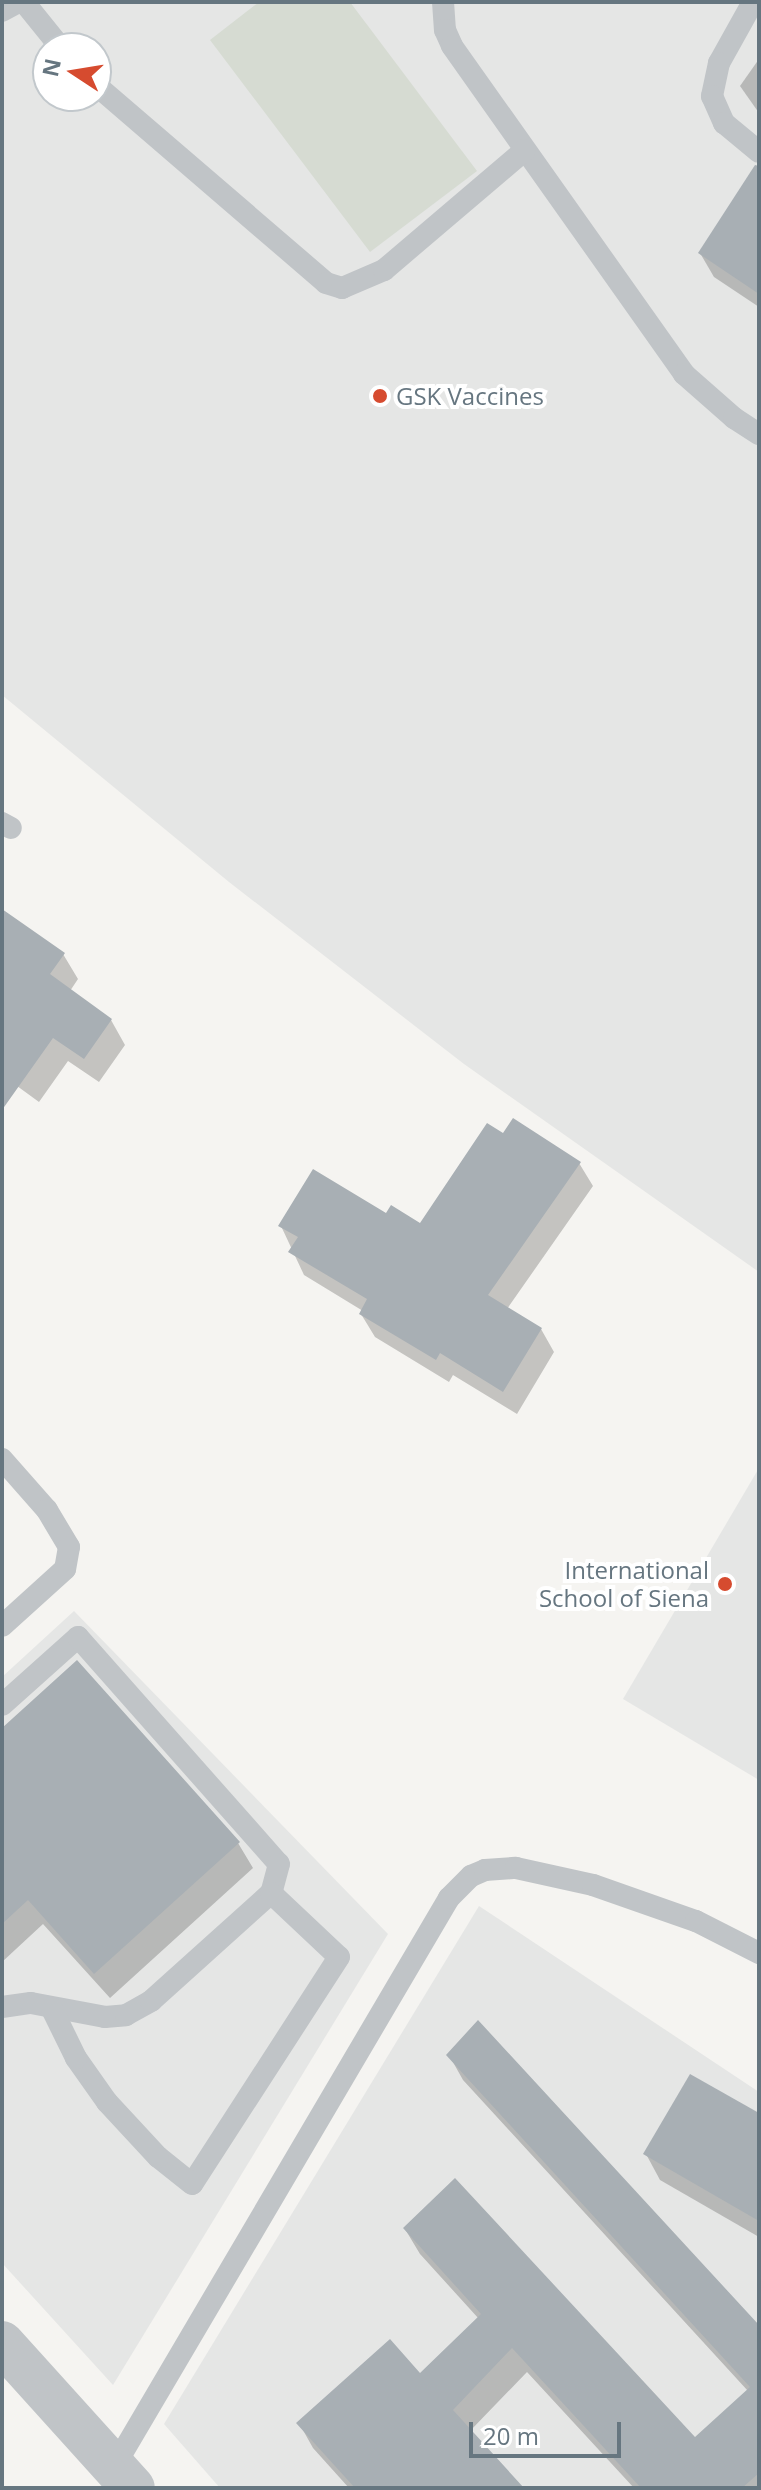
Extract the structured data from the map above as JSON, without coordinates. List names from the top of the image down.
{
  "places": ["GSK Vaccines", "International School of Siena"],
  "scale_bar": "20 m",
  "north": "left"
}
